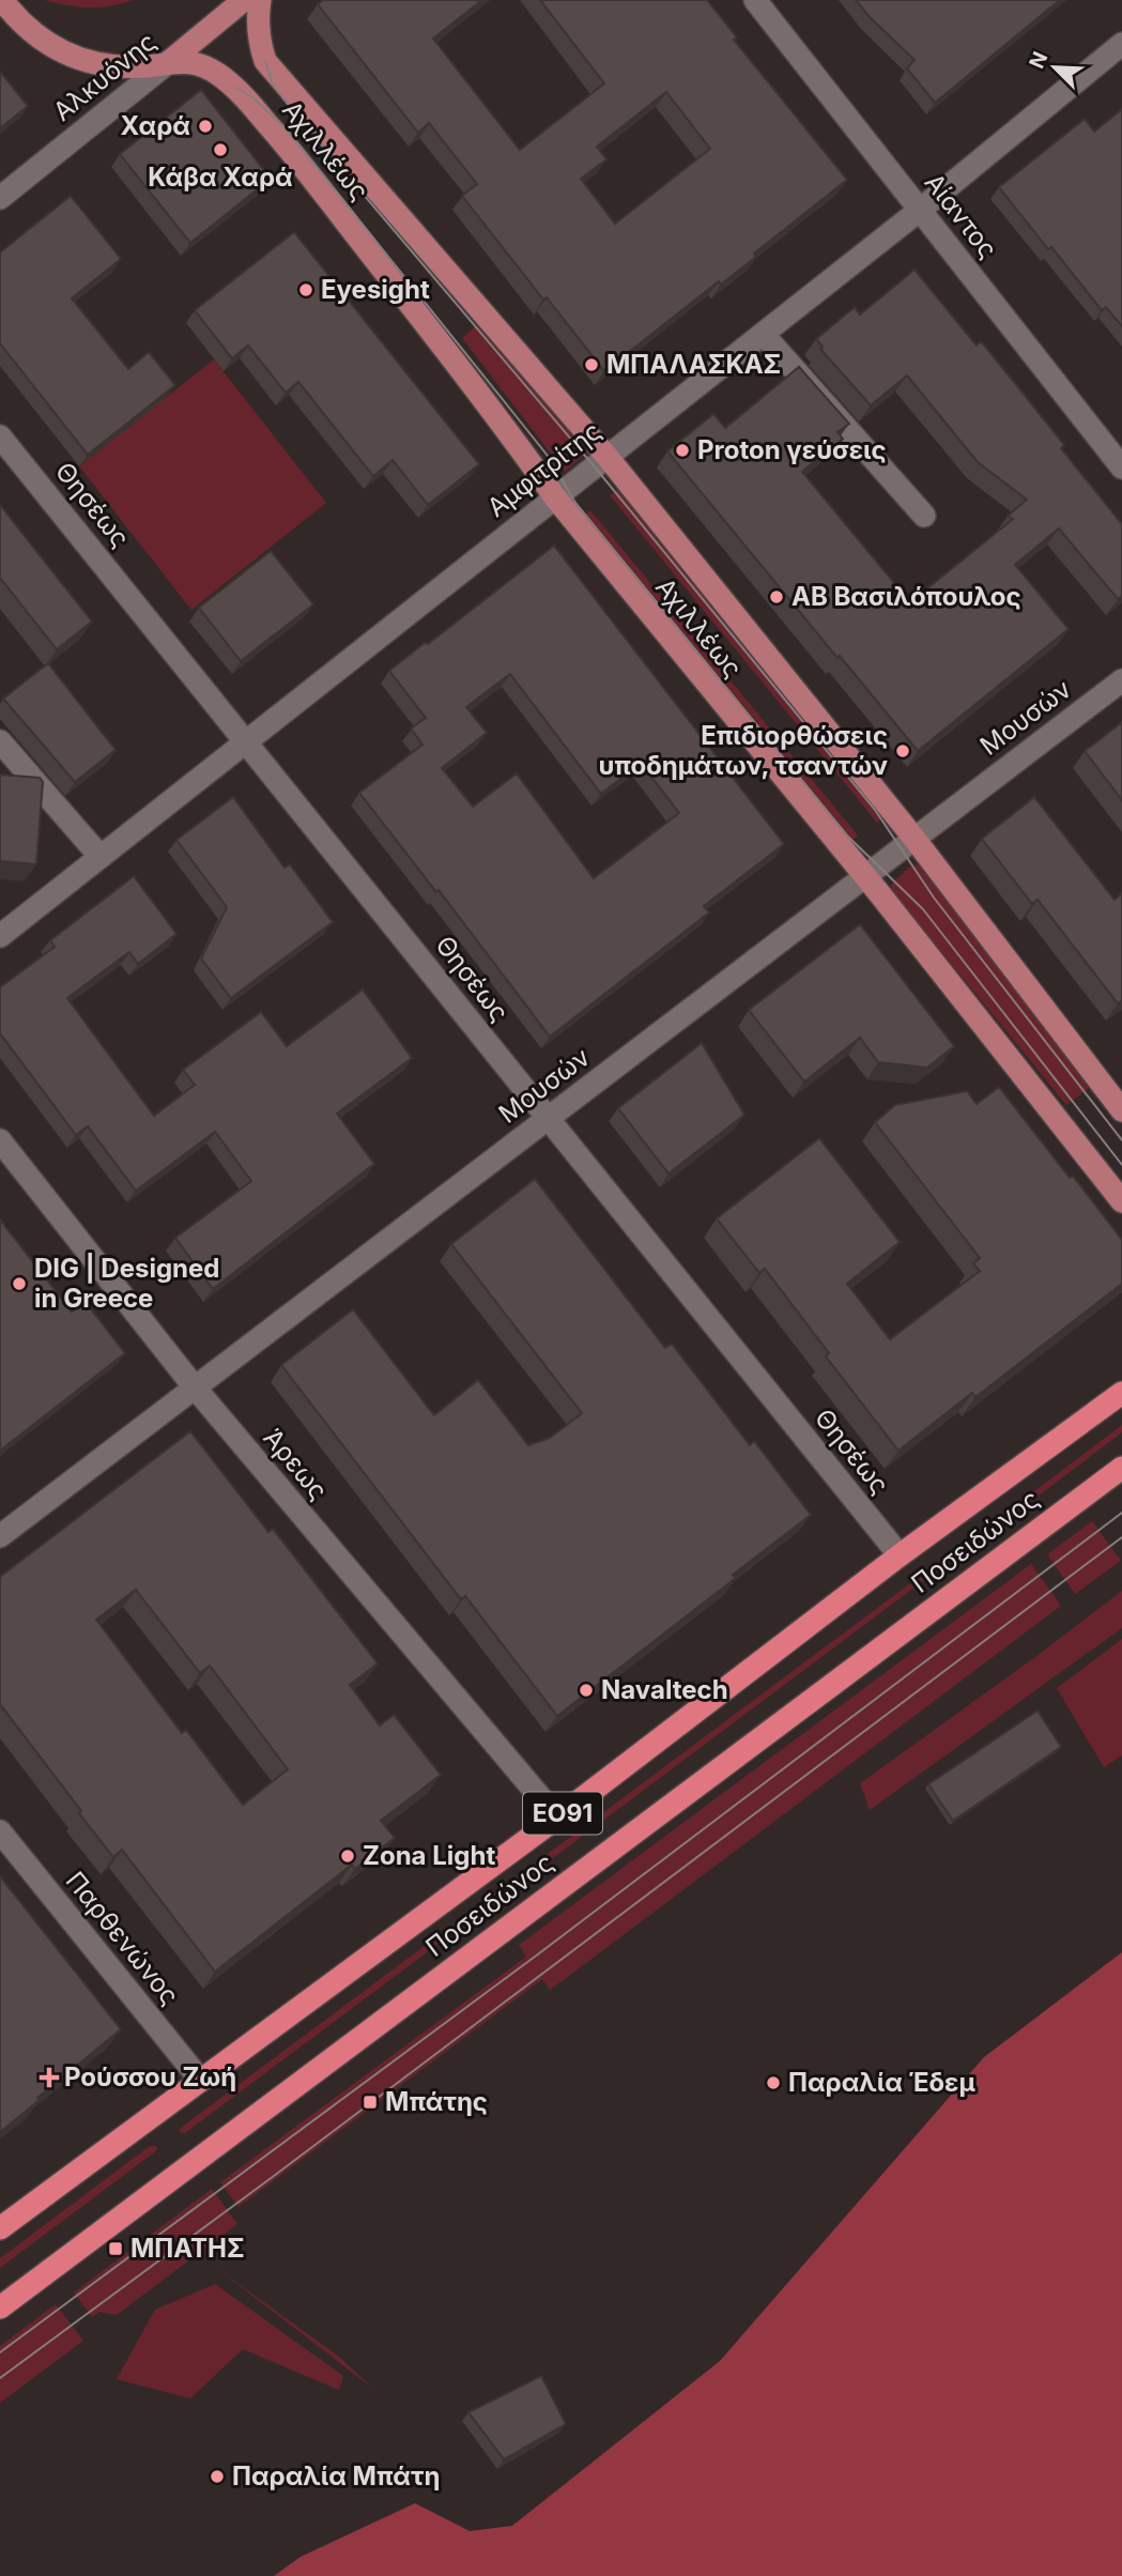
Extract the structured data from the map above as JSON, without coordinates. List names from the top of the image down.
{
  "streets": {
    "highway": ["Ποσειδώνος", "ΕΟ91"],
    "main road": ["Αλκυόνης", "Αχιλλέως"],
    "street": [
      "Αίαντος",
      "Αμφιτρίτης",
      "Θησέως",
      "Μουσών",
      "Άρεως",
      "Παρθενώνος"
    ]
  },
  "crossings": [
    ["Αλκυόνης", "Αχιλλέως"],
    ["Αχιλλέως", "Αμφιτρίτης"],
    ["Αχιλλέως", "Μουσών"],
    ["Αίαντος", "Αμφιτρίτης"],
    ["Αμφιτρίτης", "Θησέως"],
    ["Θησέως", "Μουσών"],
    ["Θησέως", "Ποσειδώνος"],
    ["Μουσών", "Άρεως"],
    ["Άρεως", "Ποσειδώνος"],
    ["Ποσειδώνος", "Παρθενώνος"]
  ],
  "places": {
    "other": [
      "Χαρά",
      "Κάβα Χαρά",
      "Eyesight",
      "ΜΠΑΛΑΣΚΑΣ",
      "Proton γεύσεις",
      "ΑΒ Βασιλόπουλος",
      "Επιδιορθώσεις υποδημάτων, τσαντών",
      "DIG | Designed in Greece",
      "Navaltech",
      "Zona Light",
      "Παραλία Έδεμ",
      "Παραλία Μπάτη"
    ],
    "health": ["Ρούσσου Ζωή"],
    "transit": ["Μπάτης", "ΜΠΑΤΗΣ"]
  },
  "north": "top left"
}
